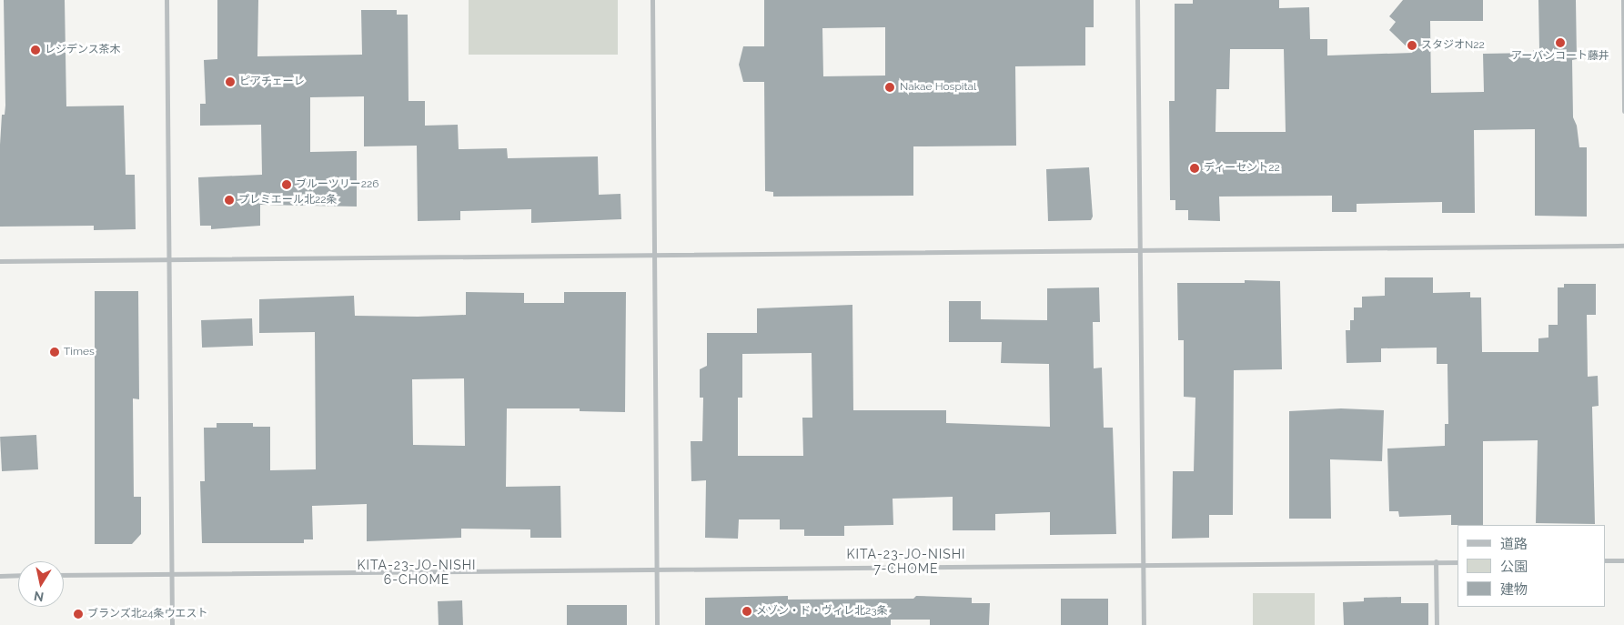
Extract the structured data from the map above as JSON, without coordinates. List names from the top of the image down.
{
  "districts": ["KITA-23-JO-NISHI 7-CHOME", "KITA-23-JO-NISHI 6-CHOME"],
  "places": [
    "アーバンコート藤井",
    "スタジオN22",
    "レジデンス茶木",
    "ピアチェーレ",
    "Nakae Hospital",
    "ディーセント22",
    "ブルーツリー226",
    "プレミエール北22条",
    "Times",
    "メゾン・ド・ヴィレ北23条",
    "ブランズ北24条ウエスト"
  ],
  "legend": ["道路", "公園", "建物"],
  "north": "bottom"
}
